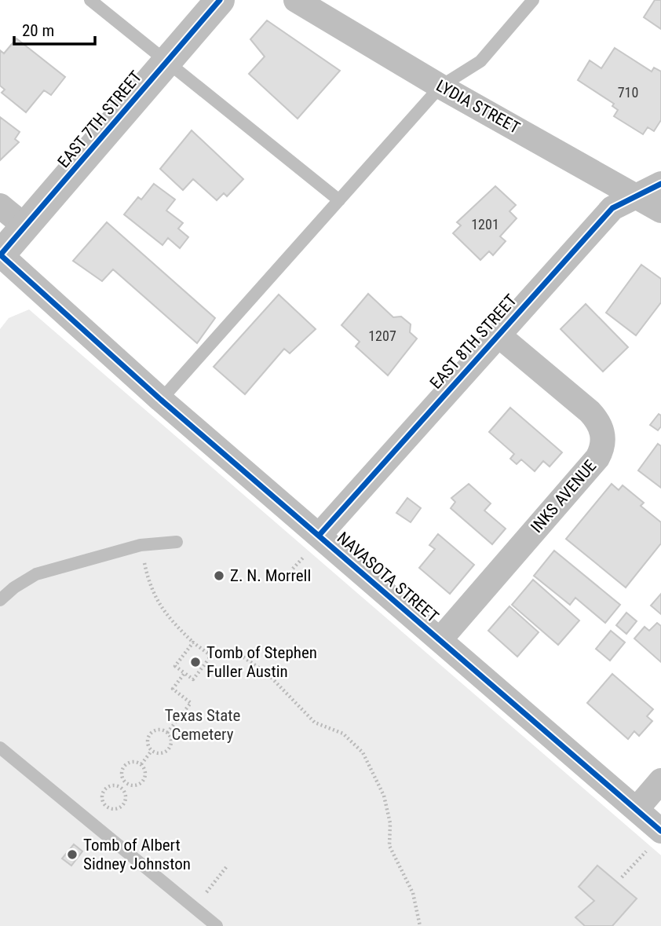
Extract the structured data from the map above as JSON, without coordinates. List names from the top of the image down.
{
  "streets": {
    "main road": ["EAST 7TH STREET"],
    "street": [
      "LYDIA STREET",
      "EAST 8TH STREET",
      "INKS AVENUE",
      "NAVASOTA STREET"
    ]
  },
  "crossings": [
    ["LYDIA STREET", "EAST 8TH STREET"],
    ["EAST 7TH STREET", "NAVASOTA STREET"],
    ["EAST 8TH STREET", "INKS AVENUE"],
    ["EAST 8TH STREET", "NAVASOTA STREET"],
    ["INKS AVENUE", "NAVASOTA STREET"]
  ],
  "parks": ["Texas State Cemetery"],
  "places": ["Z. N. Morrell", "Tomb of Stephen Fuller Austin", "Tomb of Albert Sidney Johnston"],
  "house_numbers": ["710", "1201", "1207"],
  "scale_bar": "20 m"
}
